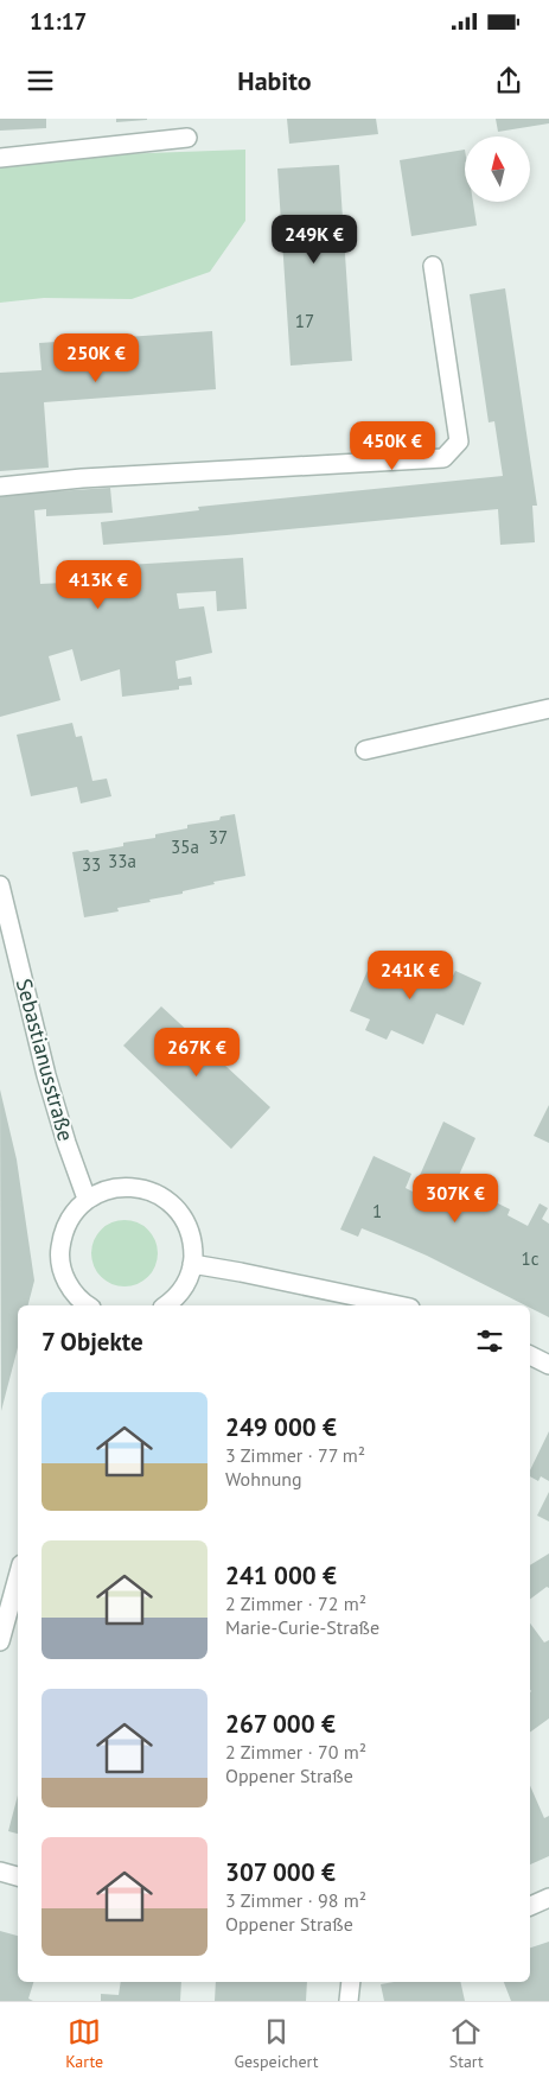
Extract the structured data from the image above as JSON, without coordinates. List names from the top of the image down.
{
  "streets": {
    "street": ["Sebastianusstraße"]
  },
  "house_numbers": [
    "17",
    "37",
    "35a",
    "33a",
    "33",
    "1",
    "1c"
  ],
  "north": "top",
  "page": {
    "status": "11:17",
    "header": "Habito",
    "price": [
      "249K €",
      "250K €",
      "450K €",
      "413K €",
      "241K €",
      "267K €",
      "307K €"
    ],
    "heading": "7 Objekte",
    "list": [
      {
        "name": "249 000 €",
        "note": "3 Zimmer · 77 m² · Wohnung"
      },
      {
        "name": "241 000 €",
        "note": "2 Zimmer · 72 m² · Marie-Curie-Straße"
      },
      {
        "name": "267 000 €",
        "note": "2 Zimmer · 70 m² · Oppener Straße"
      },
      {
        "name": "307 000 €",
        "note": "3 Zimmer · 98 m² · Oppener Straße"
      }
    ],
    "tabs": ["Karte", "Gespeichert", "Start"]
  }
}
